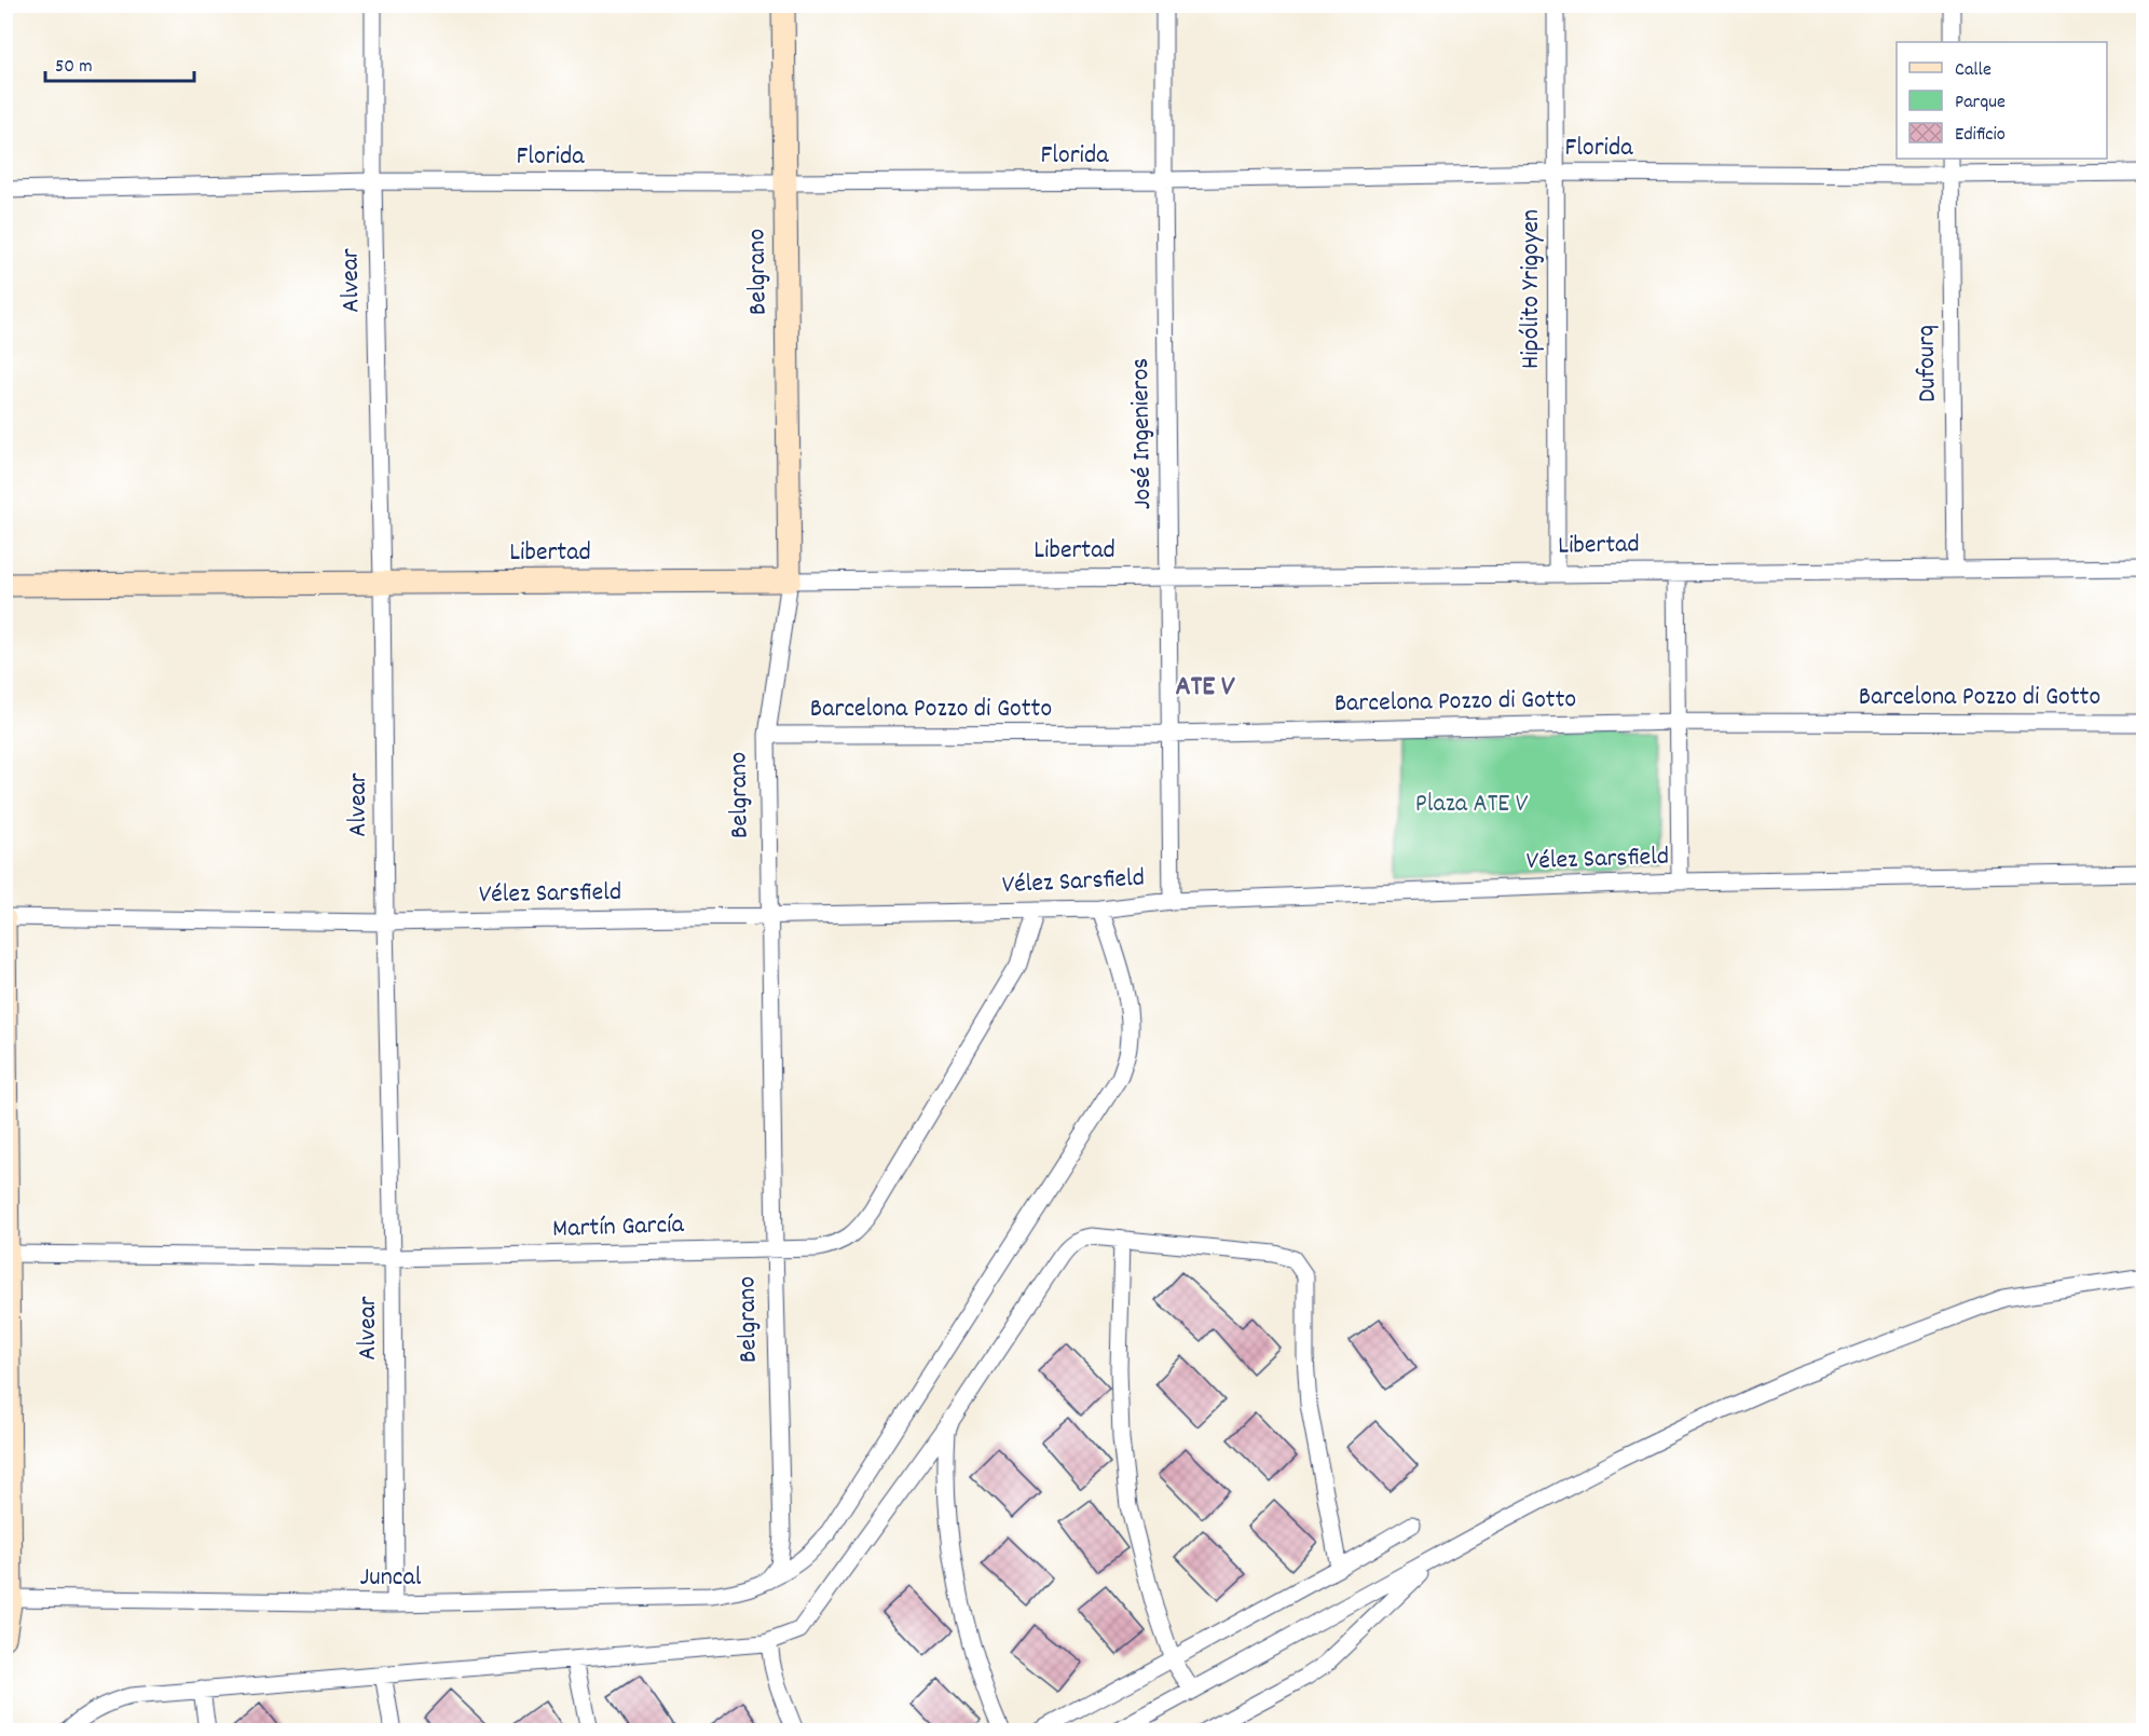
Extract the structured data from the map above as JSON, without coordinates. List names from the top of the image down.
{
  "streets": {
    "main road": ["Belgrano", "Libertad"],
    "street": [
      "Florida",
      "Alvear",
      "Hipólito Yrigoyen",
      "Dufourq",
      "José Ingenieros",
      "Barcelona Pozzo di Gotto",
      "Vélez Sarsfield",
      "Martín García",
      "Juncal"
    ]
  },
  "crossings": [
    ["Florida", "Belgrano"],
    ["Florida", "Alvear"],
    ["Florida", "Hipólito Yrigoyen"],
    ["Florida", "Dufourq"],
    ["Florida", "José Ingenieros"],
    ["Belgrano", "Libertad"],
    ["Belgrano", "Barcelona Pozzo di Gotto"],
    ["Belgrano", "Vélez Sarsfield"],
    ["Belgrano", "Martín García"],
    ["Belgrano", "Juncal"],
    ["Alvear", "Libertad"],
    ["Alvear", "Vélez Sarsfield"],
    ["Alvear", "Martín García"],
    ["Alvear", "Juncal"],
    ["Hipólito Yrigoyen", "Libertad"],
    ["Dufourq", "Libertad"],
    ["José Ingenieros", "Libertad"],
    ["José Ingenieros", "Barcelona Pozzo di Gotto"],
    ["José Ingenieros", "Vélez Sarsfield"],
    ["Vélez Sarsfield", "Martín García"],
    ["Vélez Sarsfield", "Juncal"]
  ],
  "districts": ["ATE V"],
  "parks": ["Plaza ATE V"],
  "legend": ["Calle", "Parque", "Edificio"],
  "scale_bar": "50 m"
}
